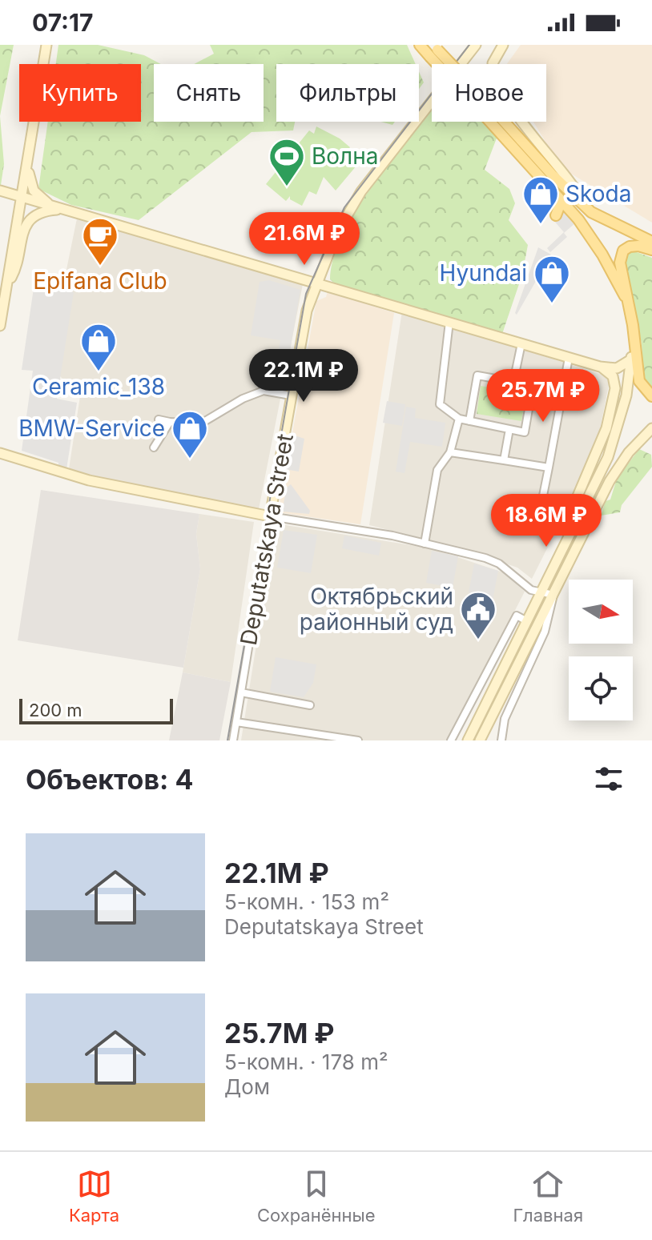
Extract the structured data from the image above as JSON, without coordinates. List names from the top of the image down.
{
  "streets": {
    "main road": ["Deputatskaya Street"]
  },
  "places": {
    "sports": ["Волна"],
    "shop": [
      "Skoda",
      "Hyundai",
      "Сeramic_138",
      "BMW-Service"
    ],
    "cafe": ["Epifana Club"],
    "public building": ["Октябрьский районный суд"]
  },
  "scale_bar": "200 m",
  "north": "right",
  "page": {
    "status": "07:17",
    "chip": [
      "Купить",
      "Снять",
      "Фильтры",
      "Новое"
    ],
    "price": [
      "21.6M ₽",
      "22.1M ₽",
      "25.7M ₽",
      "18.6M ₽"
    ],
    "scale": "200 m",
    "heading": "Объектов: 4",
    "list": [
      {
        "name": "22.1M ₽",
        "note": "5-комн. · 153 m² · Deputatskaya Street"
      },
      {
        "name": "25.7M ₽",
        "note": "5-комн. · 178 m² · Дом"
      }
    ],
    "tabs": ["Карта", "Сохранённые", "Главная"]
  }
}
